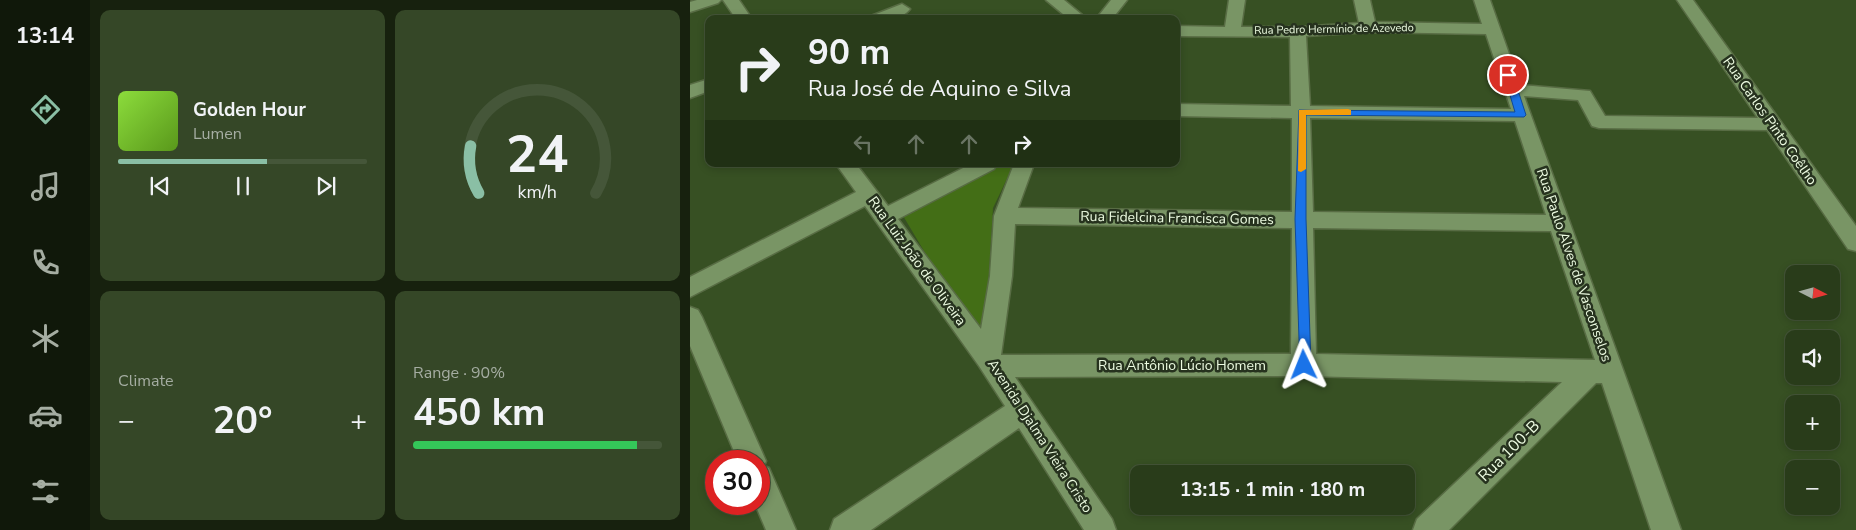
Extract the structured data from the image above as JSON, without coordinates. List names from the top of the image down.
{
  "streets": {
    "street": [
      "Rua Pedro Hermínio de Azevedo",
      "Rua Carlos Pinto Coêlho",
      "Rua Fidelcina Francisca Gomes",
      "Rua Luiz João de Oliveira",
      "Rua Paulo Alves de Vasconselos",
      "Rua Antônio Lúcio Homem",
      "Avenida Djalma Vieira Cristo",
      "Rua 100-B"
    ]
  },
  "crossings": [
    ["Rua Pedro Hermínio de Azevedo", "Rua Paulo Alves de Vasconselos"],
    ["Rua Fidelcina Francisca Gomes", "Rua Paulo Alves de Vasconselos"],
    ["Rua Fidelcina Francisca Gomes", "Avenida Djalma Vieira Cristo"],
    ["Rua Luiz João de Oliveira", "Rua Antônio Lúcio Homem"],
    ["Rua Luiz João de Oliveira", "Avenida Djalma Vieira Cristo"],
    ["Rua Paulo Alves de Vasconselos", "Rua Antônio Lúcio Homem"],
    ["Rua Paulo Alves de Vasconselos", "Rua 100-B"],
    ["Rua Antônio Lúcio Homem", "Avenida Djalma Vieira Cristo"],
    ["Rua Antônio Lúcio Homem", "Rua 100-B"]
  ],
  "north": "right",
  "page": {
    "tabs": "13:14",
    "turn": ["90 m", "Rua José de Aquino e Silva"],
    "song": ["Golden Hour", "Lumen"],
    "map_buttons": ["+", "−"],
    "tile": [
      "Climate",
      ["Range · 90%", "450 km"]
    ],
    "heat": ["−", "20°", "+"],
    "limit": "30",
    "trip": "13:15 · 1 min · 180 m",
    "gauge": ["24", "km/h"]
  }
}
